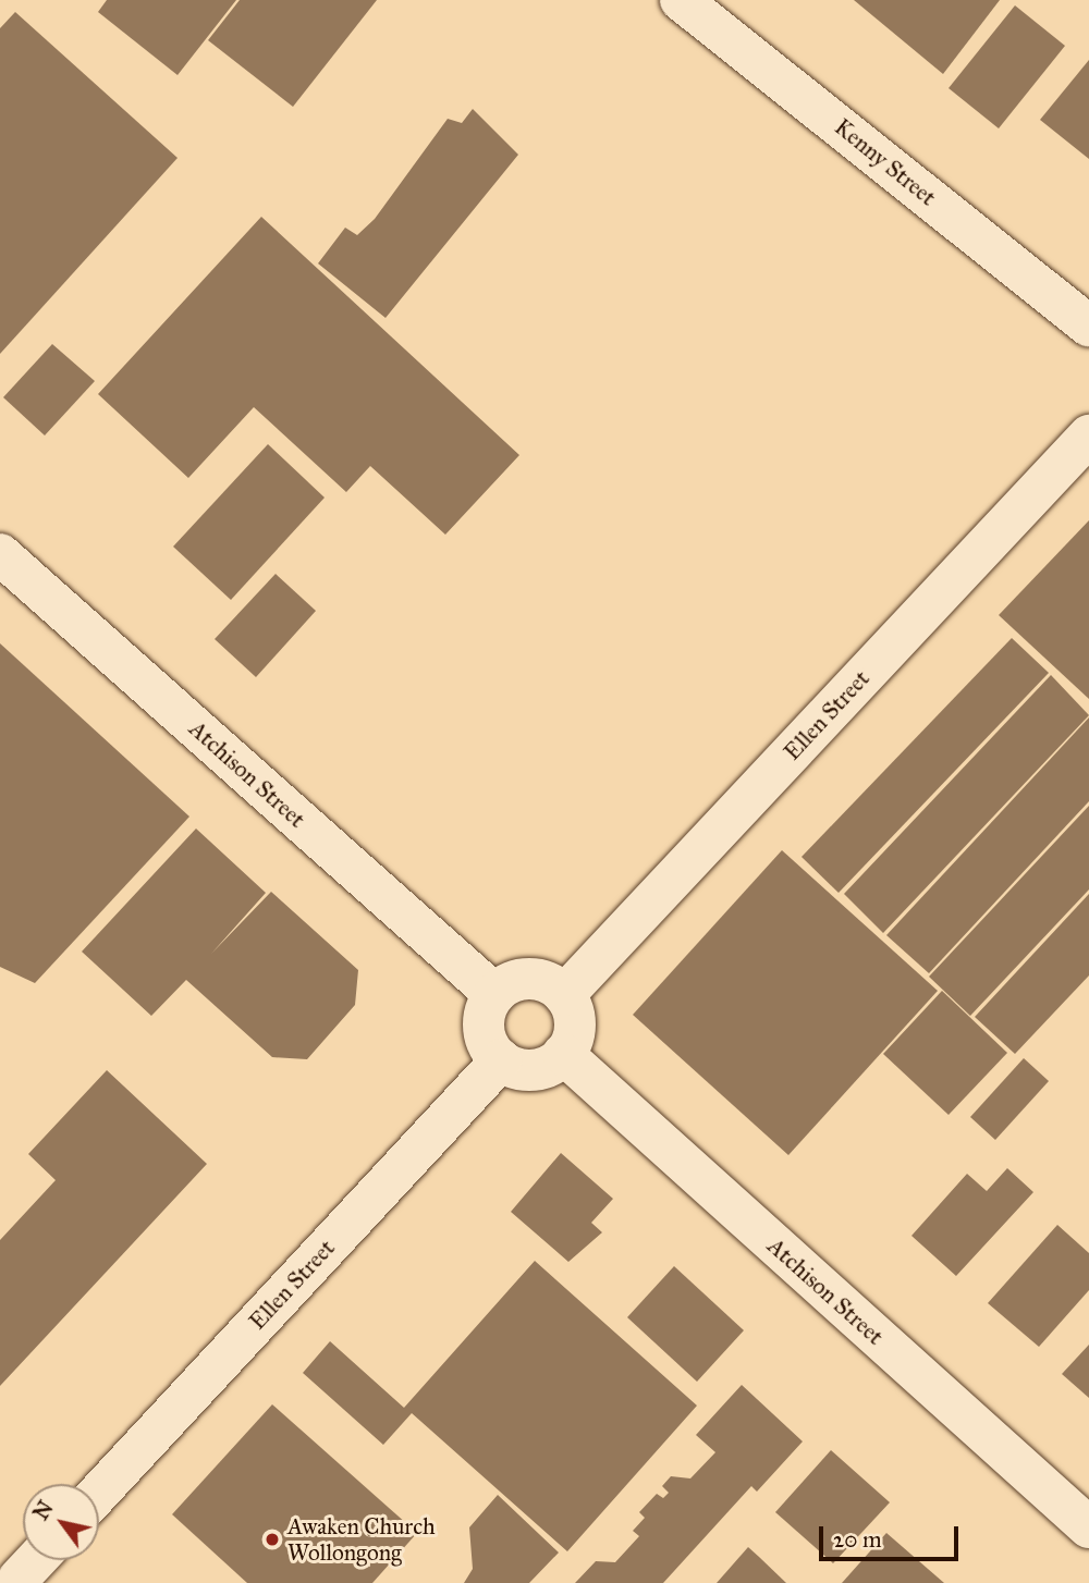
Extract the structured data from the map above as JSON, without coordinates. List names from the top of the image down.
{
  "streets": {
    "street": ["Kenny Street", "Ellen Street", "Atchison Street"]
  },
  "crossings": [
    ["Ellen Street", "Atchison Street"]
  ],
  "places": ["Awaken Church Wollongong"],
  "scale_bar": "20 m",
  "north": "top left"
}
